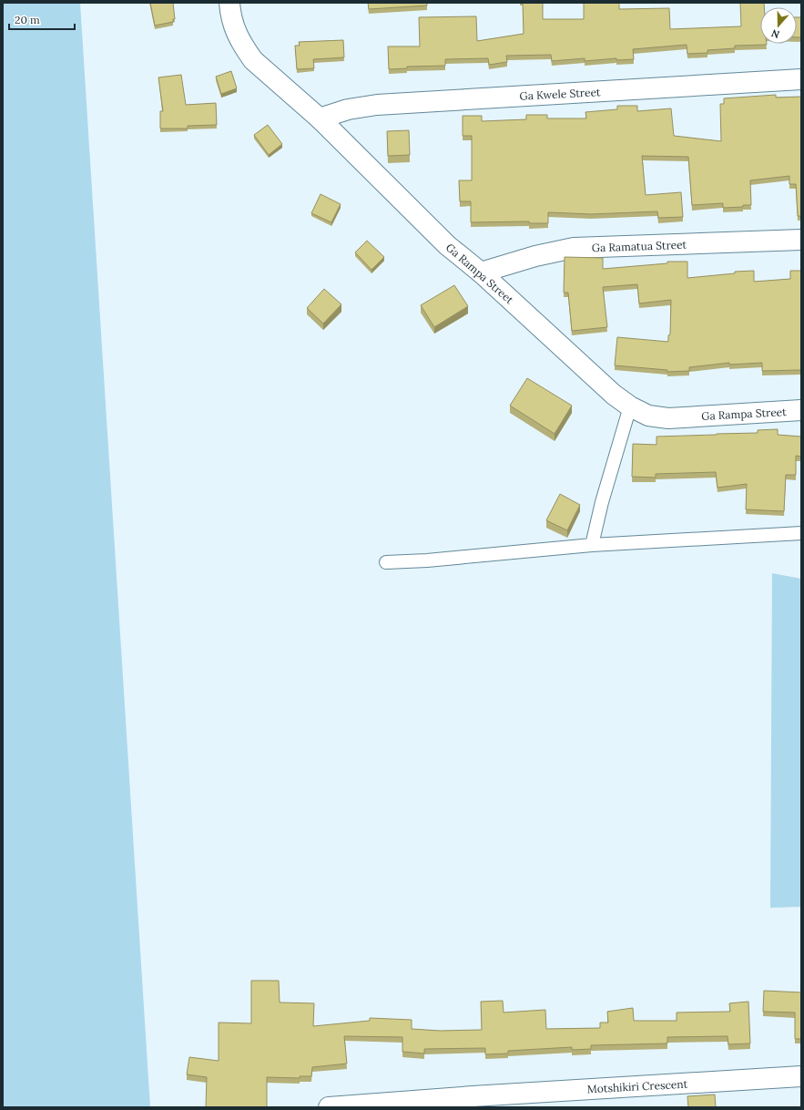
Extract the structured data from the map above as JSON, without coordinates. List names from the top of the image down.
{
  "streets": {
    "street": [
      "Ga Kwele Street",
      "Ga Ramatua Street",
      "Ga Rampa Street",
      "Motshikiri Crescent"
    ]
  },
  "crossings": [
    ["Ga Kwele Street", "Ga Rampa Street"],
    ["Ga Ramatua Street", "Ga Rampa Street"]
  ],
  "scale_bar": "20 m",
  "north": "bottom"
}
